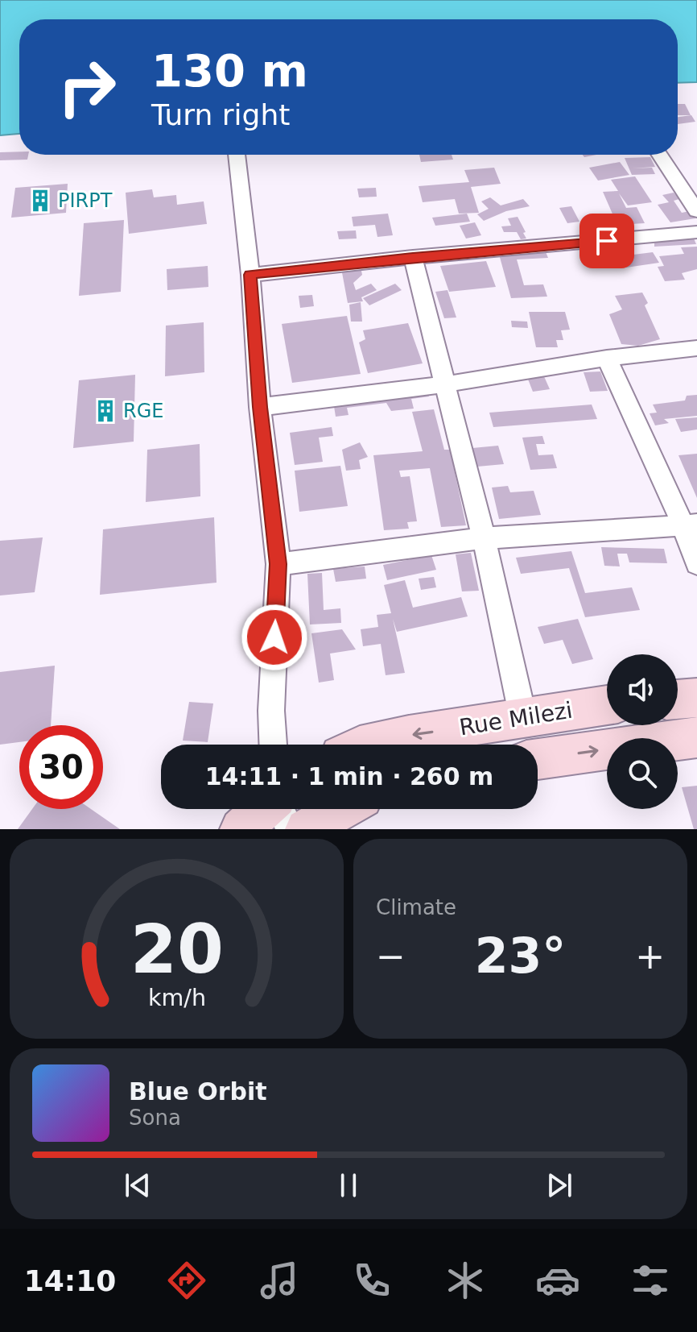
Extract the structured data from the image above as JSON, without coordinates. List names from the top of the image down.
{
  "streets": {
    "street": ["Rue Milezi"]
  },
  "places": {
    "building": ["PIRPT", "RGE"]
  },
  "page": {
    "turn": ["130 m", "Turn right"],
    "limit": "30",
    "trip": "14:11 · 1 min · 260 m",
    "tile": "Climate",
    "heat": ["−", "23°", "+"],
    "song": ["Blue Orbit", "Sona"],
    "tabs": "14:10",
    "gauge": ["20", "km/h"]
  }
}
